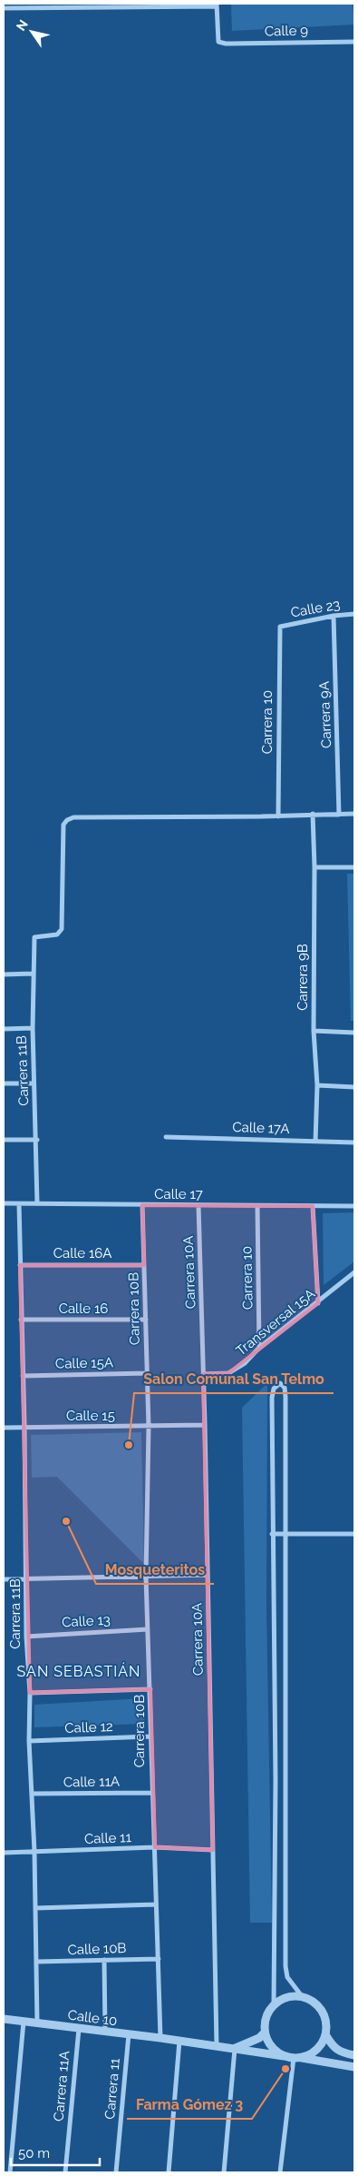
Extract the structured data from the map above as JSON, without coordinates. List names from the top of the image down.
{
  "streets": {
    "street": [
      "Calle 9",
      "Calle 23",
      "Carrera 9A",
      "Carrera 10",
      "Carrera 9B",
      "Carrera 11B",
      "Calle 17A",
      "Calle 17",
      "Calle 16A",
      "Carrera 10A",
      "Calle 16",
      "Carrera 10B",
      "Transversal 15A",
      "Calle 15A",
      "Calle 15",
      "Calle 13",
      "Calle 12",
      "Calle 11A",
      "Calle 11",
      "Calle 10B",
      "Calle 10",
      "Carrera 11A",
      "Carrera 11"
    ]
  },
  "crossings": [
    ["Calle 23", "Carrera 9A"],
    ["Calle 23", "Carrera 10"],
    ["Carrera 10", "Carrera 11B"],
    ["Carrera 10", "Calle 17"],
    ["Carrera 10", "Transversal 15A"],
    ["Carrera 9B", "Calle 17A"],
    ["Carrera 11B", "Calle 17"],
    ["Carrera 11B", "Calle 16A"],
    ["Carrera 11B", "Calle 16"],
    ["Carrera 11B", "Calle 15A"],
    ["Carrera 11B", "Calle 15"],
    ["Carrera 11B", "Calle 13"],
    ["Carrera 11B", "Calle 12"],
    ["Carrera 11B", "Calle 11A"],
    ["Carrera 11B", "Calle 11"],
    ["Carrera 11B", "Calle 10B"],
    ["Carrera 11B", "Calle 10"],
    ["Calle 17", "Carrera 10A"],
    ["Calle 17", "Carrera 10B"],
    ["Calle 16A", "Carrera 10B"],
    ["Carrera 10A", "Transversal 15A"],
    ["Carrera 10A", "Calle 15"],
    ["Carrera 10A", "Calle 11"],
    ["Carrera 10A", "Calle 10"],
    ["Calle 16", "Carrera 10B"],
    ["Carrera 10B", "Calle 15A"],
    ["Carrera 10B", "Calle 15"],
    ["Carrera 10B", "Calle 13"],
    ["Carrera 10B", "Calle 12"],
    ["Carrera 10B", "Calle 11A"],
    ["Carrera 10B", "Calle 11"],
    ["Carrera 10B", "Calle 10B"],
    ["Carrera 10B", "Calle 10"],
    ["Calle 10", "Carrera 11A"],
    ["Calle 10", "Carrera 11"]
  ],
  "districts": ["SAN SEBASTIÁN"],
  "places": ["Salon Comunal San Telmo", "Mosqueteritos", "Farma Gómez 3"],
  "scale_bar": "50 m",
  "north": "top left"
}
